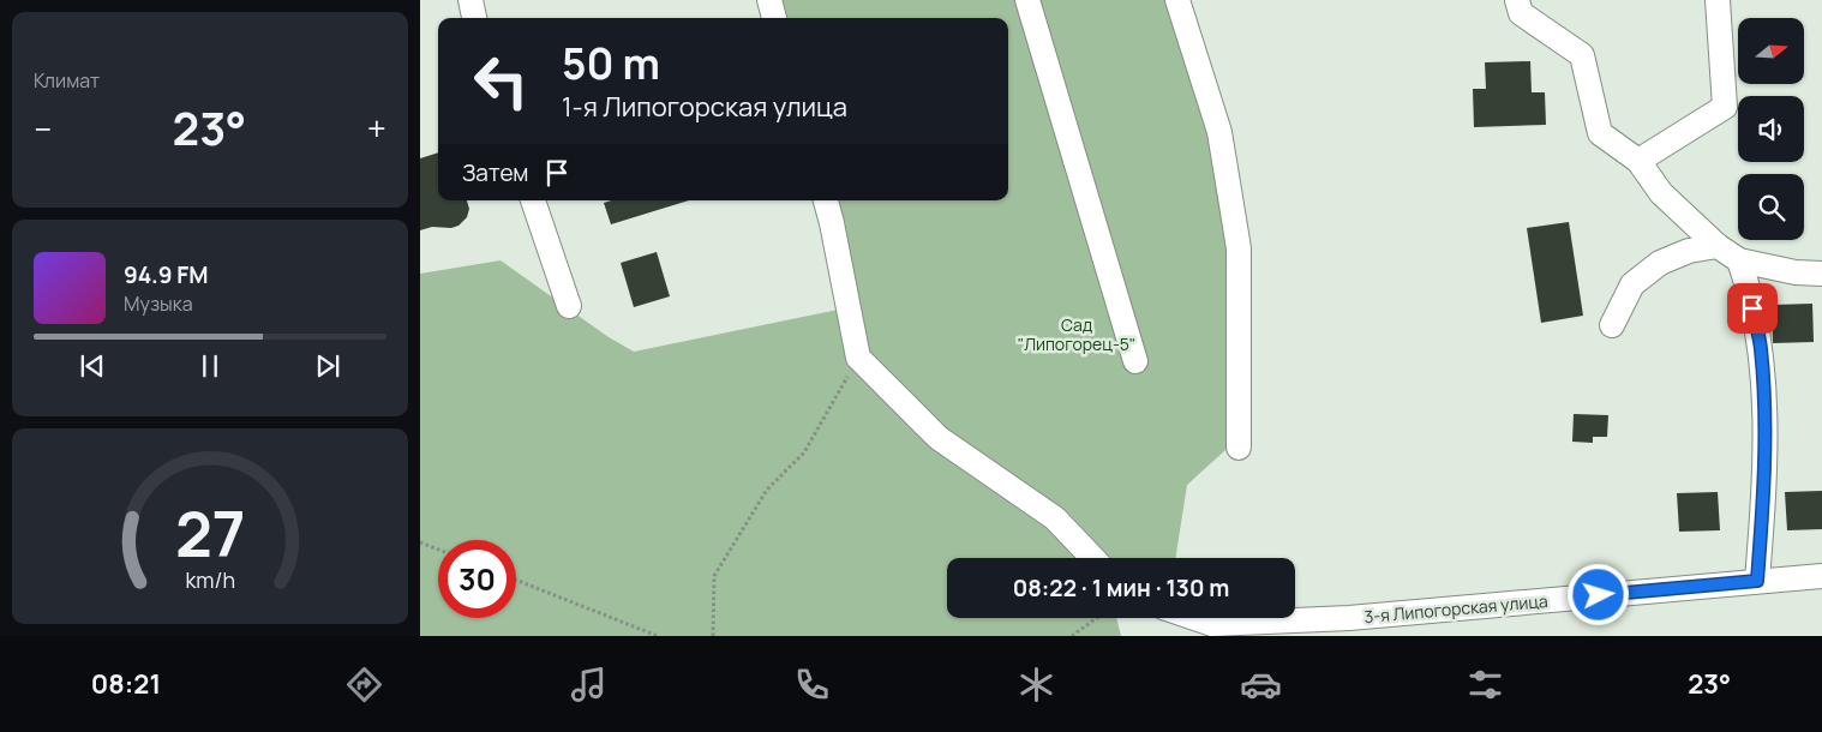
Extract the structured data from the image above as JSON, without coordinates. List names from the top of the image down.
{
  "streets": {
    "street": ["3-я Липогорская улица"]
  },
  "parks": ["Сад \"Липогорец-5\""],
  "north": "right",
  "page": {
    "tile": "Климат",
    "turn": ["50 m", "1-я Липогорская улица"],
    "heat": ["−", "23°", "+"],
    "then": "Затем",
    "song": ["94.9 FM", "Музыка"],
    "limit": "30",
    "trip": "08:22 · 1 мин · 130 m",
    "tabs": ["08:21", "23°"],
    "gauge": ["27", "km/h"]
  }
}
